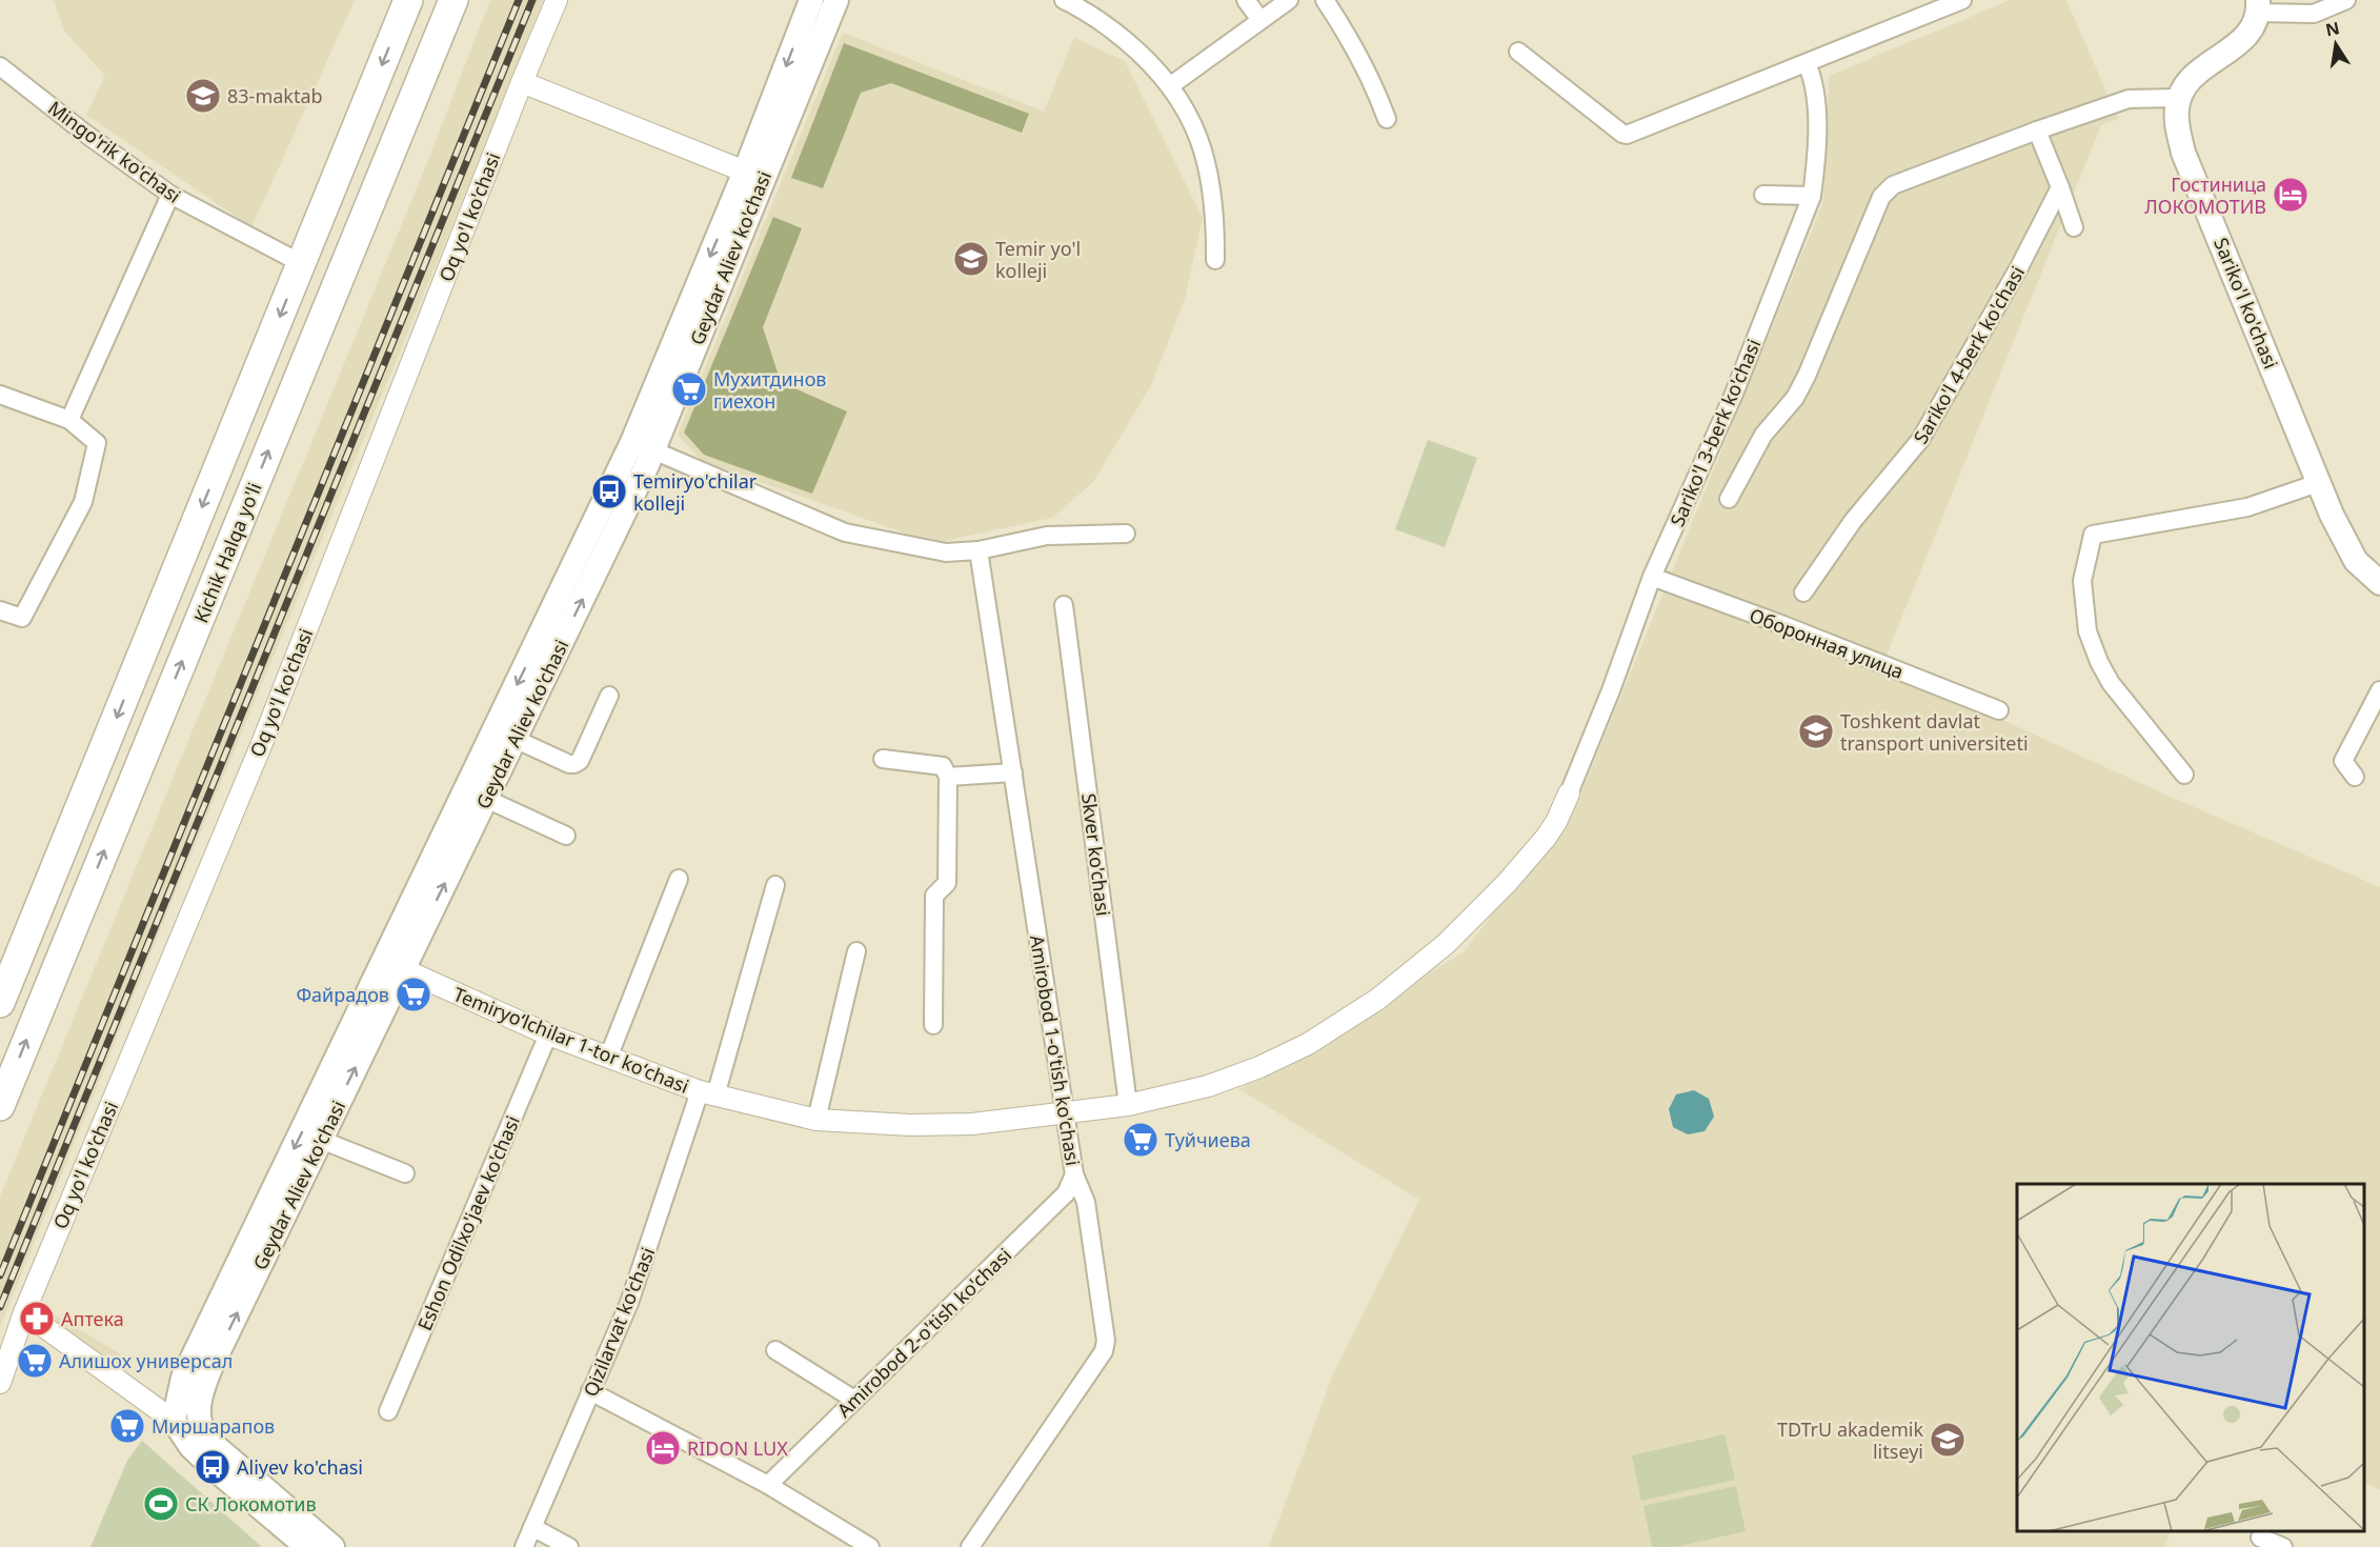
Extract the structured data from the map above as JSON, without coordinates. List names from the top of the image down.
{
  "streets": {
    "highway": ["Kichik Halqa yo'li"],
    "main road": ["Geydar Aliev ko'chasi", "Sariko'l ko'chasi"],
    "street": [
      "Mingo'rik ko'chasi",
      "Oq yo'l ko'chasi",
      "Sariko'l 4-berk ko'chasi",
      "Sariko'l 3-berk ko'chasi",
      "Оборонная улица",
      "Skver ko'chasi",
      "Temiryo‘lchilar 1-tor koʻchasi",
      "Amirobod 1-o'tish ko'chasi",
      "Eshon Odilxo'jaev ko'chasi",
      "Qizilarvat ko'chasi",
      "Amirobod 2-o'tish ko'chasi"
    ]
  },
  "crossings": [
    ["Geydar Aliev ko'chasi", "Temiryo‘lchilar 1-tor koʻchasi"],
    ["Sariko'l 3-berk ko'chasi", "Оборонная улица"],
    ["Sariko'l 3-berk ko'chasi", "Temiryo‘lchilar 1-tor koʻchasi"],
    ["Skver ko'chasi", "Temiryo‘lchilar 1-tor koʻchasi"],
    ["Temiryo‘lchilar 1-tor koʻchasi", "Amirobod 1-o'tish ko'chasi"],
    ["Temiryo‘lchilar 1-tor koʻchasi", "Eshon Odilxo'jaev ko'chasi"],
    ["Temiryo‘lchilar 1-tor koʻchasi", "Qizilarvat ko'chasi"],
    ["Amirobod 1-o'tish ko'chasi", "Amirobod 2-o'tish ko'chasi"]
  ],
  "places": {
    "school or university": [
      "83-maktab",
      "Temir yo'l kolleji",
      "Toshkent davlat transport universiteti",
      "TDTrU akademik litseyi"
    ],
    "hotel": ["Гостиница ЛОКОМОТИВ", "RIDON LUX"],
    "supermarket": [
      "Мухитдинов гиехон",
      "Файрадов",
      "Туйчиева",
      "Алишох универсал",
      "Миршарапов"
    ],
    "bus stop": ["Temiryo'chilar kolleji", "Aliyev ko'chasi"],
    "pharmacy": ["Аптека"],
    "sports": ["СК Локомотив"]
  },
  "north": "top"
}
